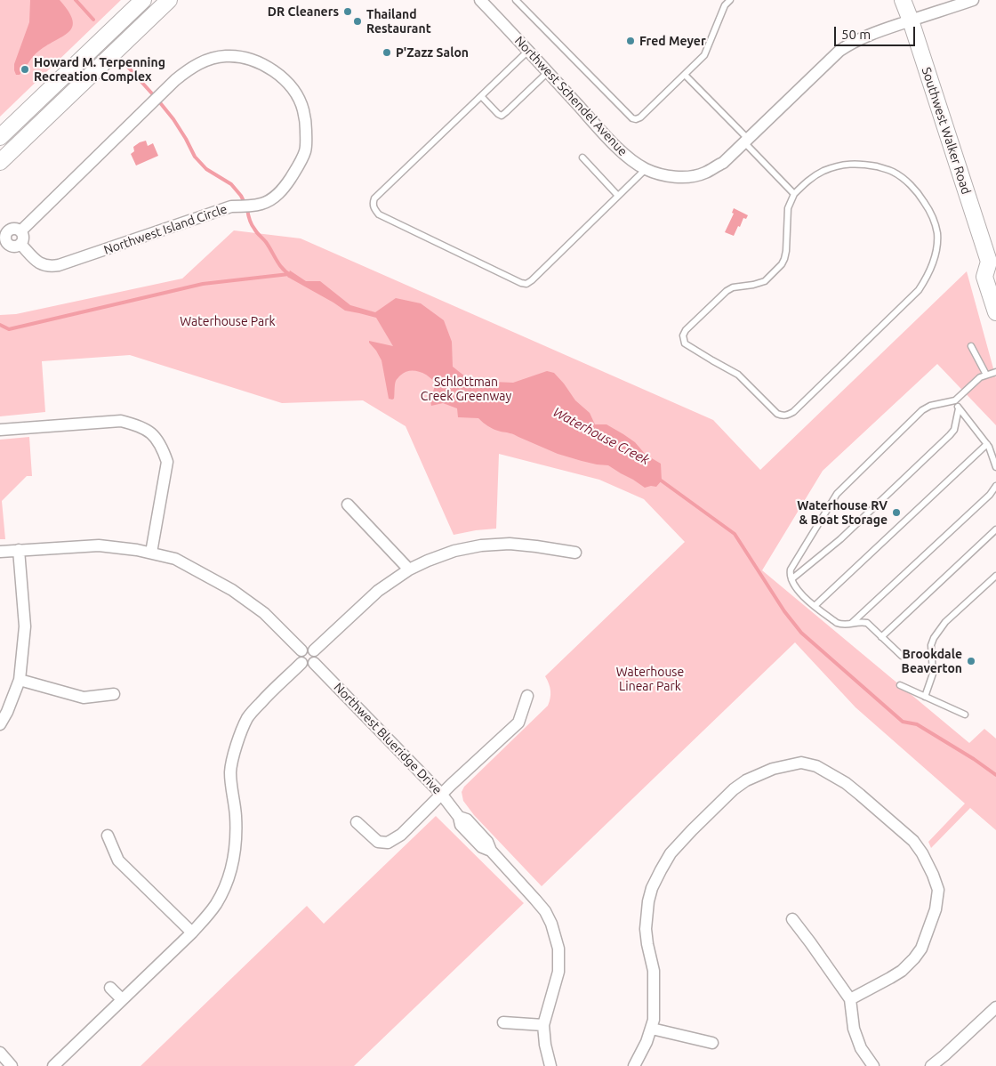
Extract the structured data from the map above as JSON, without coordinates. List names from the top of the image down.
{
  "streets": {
    "main road": ["Southwest Walker Road"],
    "street": ["Northwest Schendel Avenue", "Northwest Island Circle", "Northwest Blueridge Drive"]
  },
  "crossings": [
    ["Northwest Schendel Avenue", "Southwest Walker Road"]
  ],
  "water": ["Waterhouse Creek"],
  "parks": ["Waterhouse Park", "Schlottman Creek Greenway", "Waterhouse Linear Park"],
  "places": [
    "DR Cleaners",
    "Thailand Restaurant",
    "Fred Meyer",
    "P'Zazz Salon",
    "Howard M. Terpenning Recreation Complex",
    "Waterhouse RV & Boat Storage",
    "Brookdale Beaverton"
  ],
  "scale_bar": "50 m"
}
